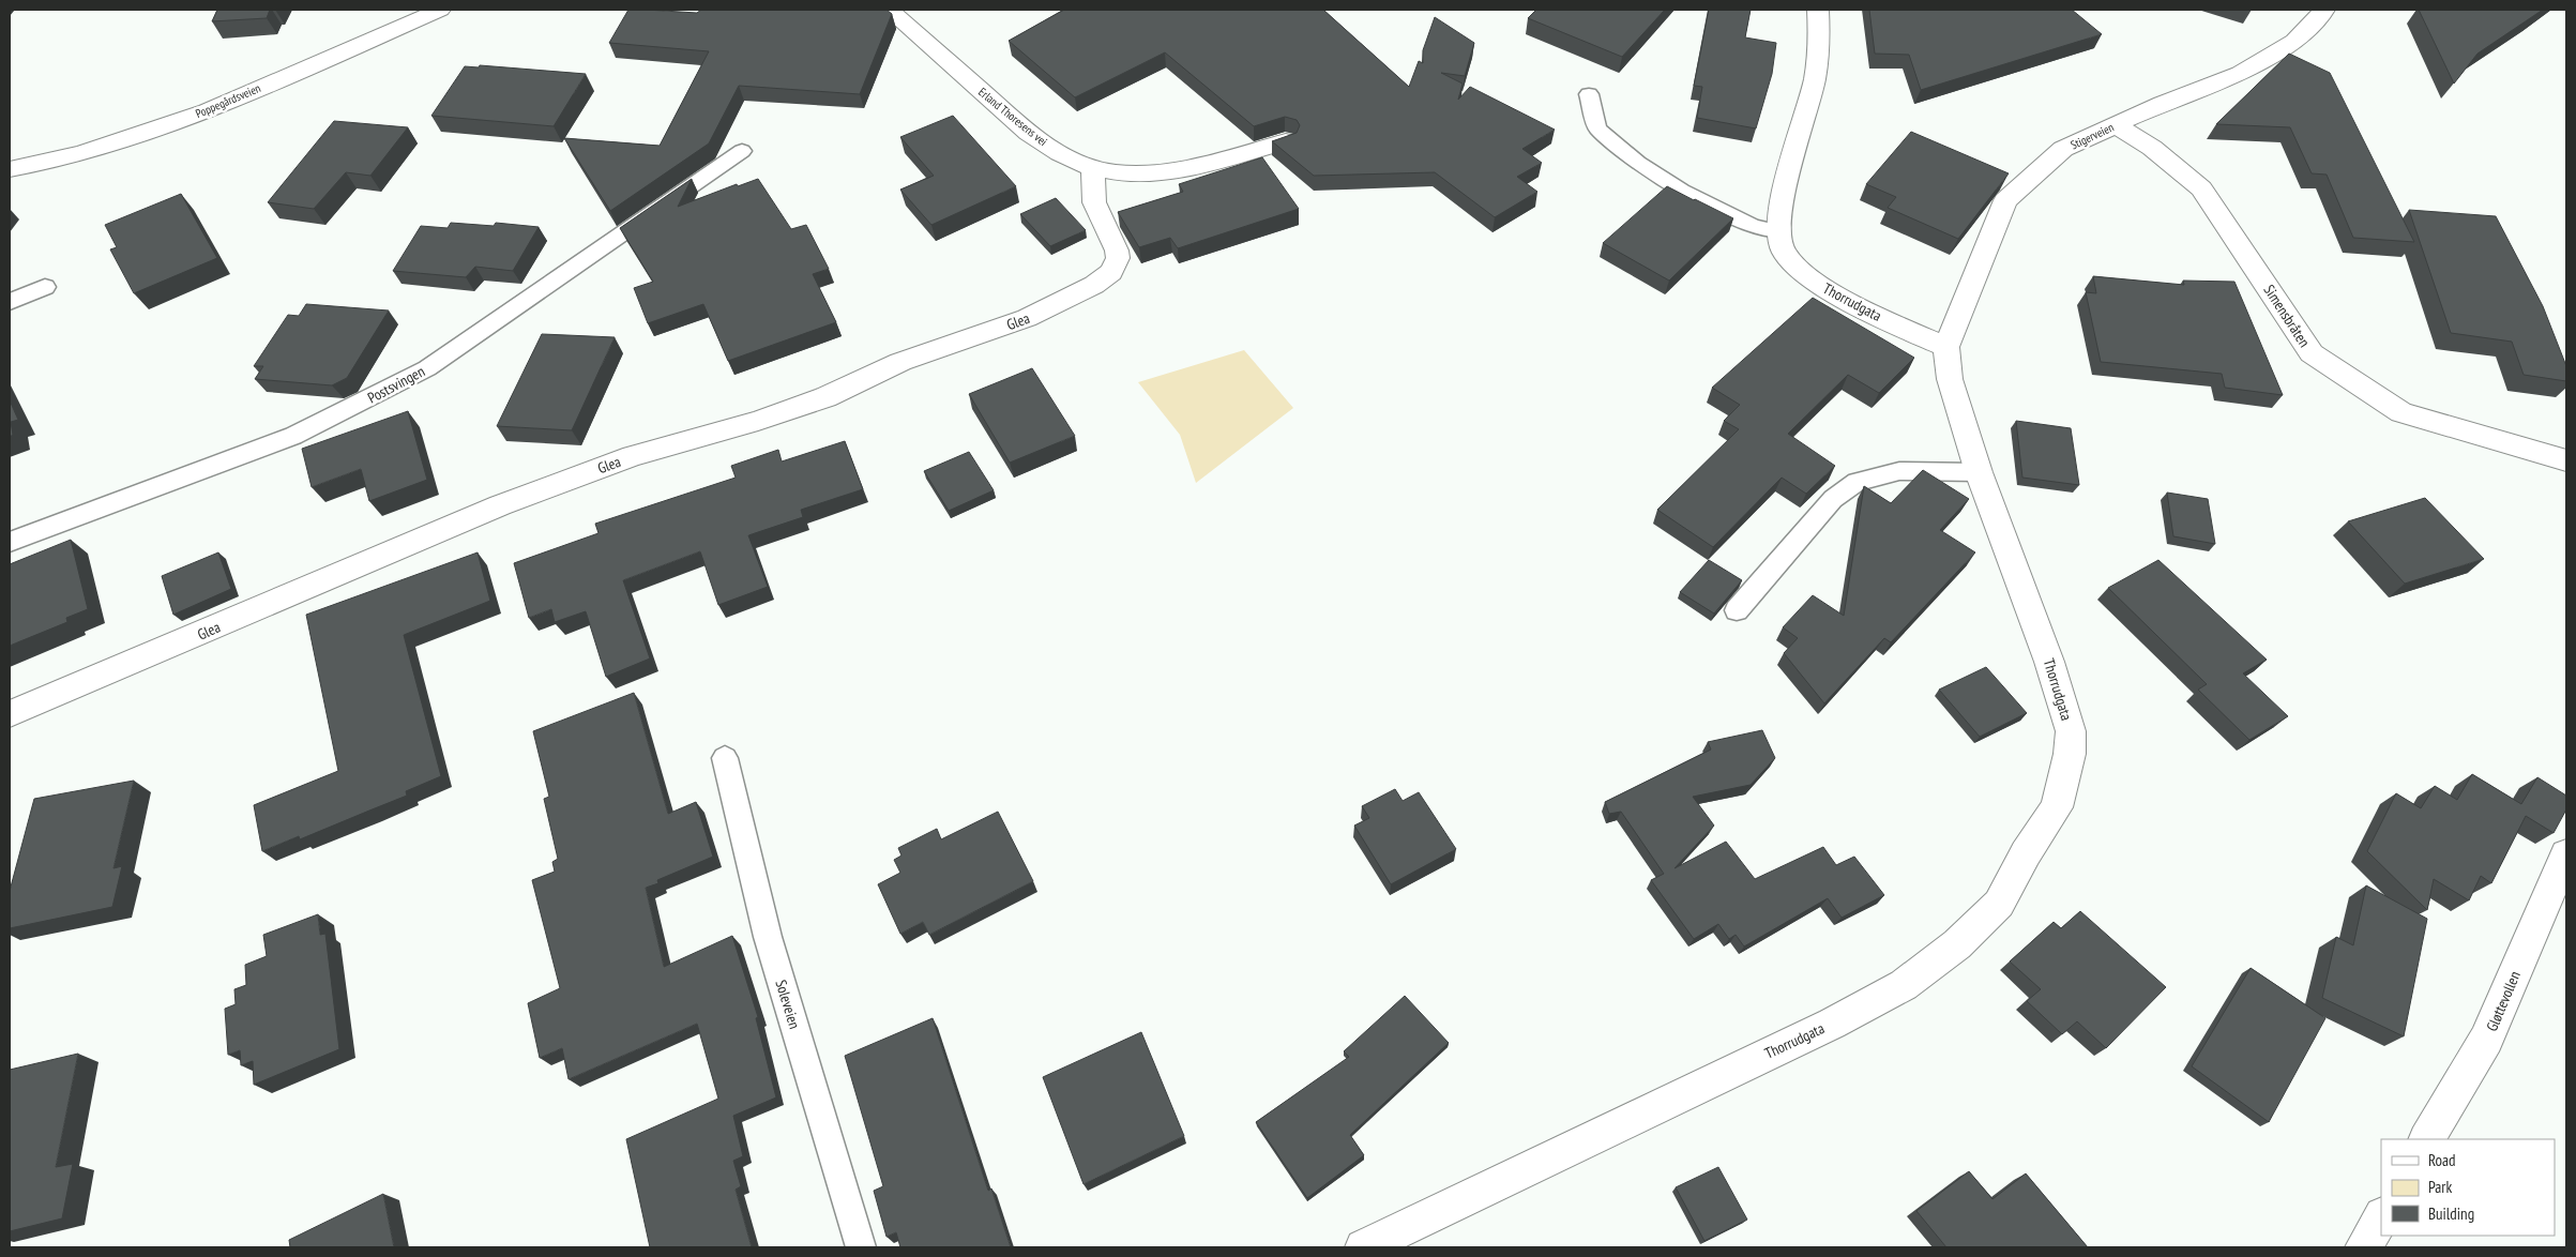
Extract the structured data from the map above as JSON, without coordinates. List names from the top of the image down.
{
  "streets": {
    "street": [
      "Poppegårdsveien",
      "Erland Thoresens vei",
      "Stigerveien",
      "Thorrudgata",
      "Simensbråten",
      "Glea",
      "Gløttevollen"
    ],
    "lane": ["Postsvingen", "Soleveien"]
  },
  "crossings": [
    ["Erland Thoresens vei", "Glea"],
    ["Stigerveien", "Thorrudgata"],
    ["Stigerveien", "Simensbråten"]
  ],
  "legend": ["Road", "Park", "Building"]
}
